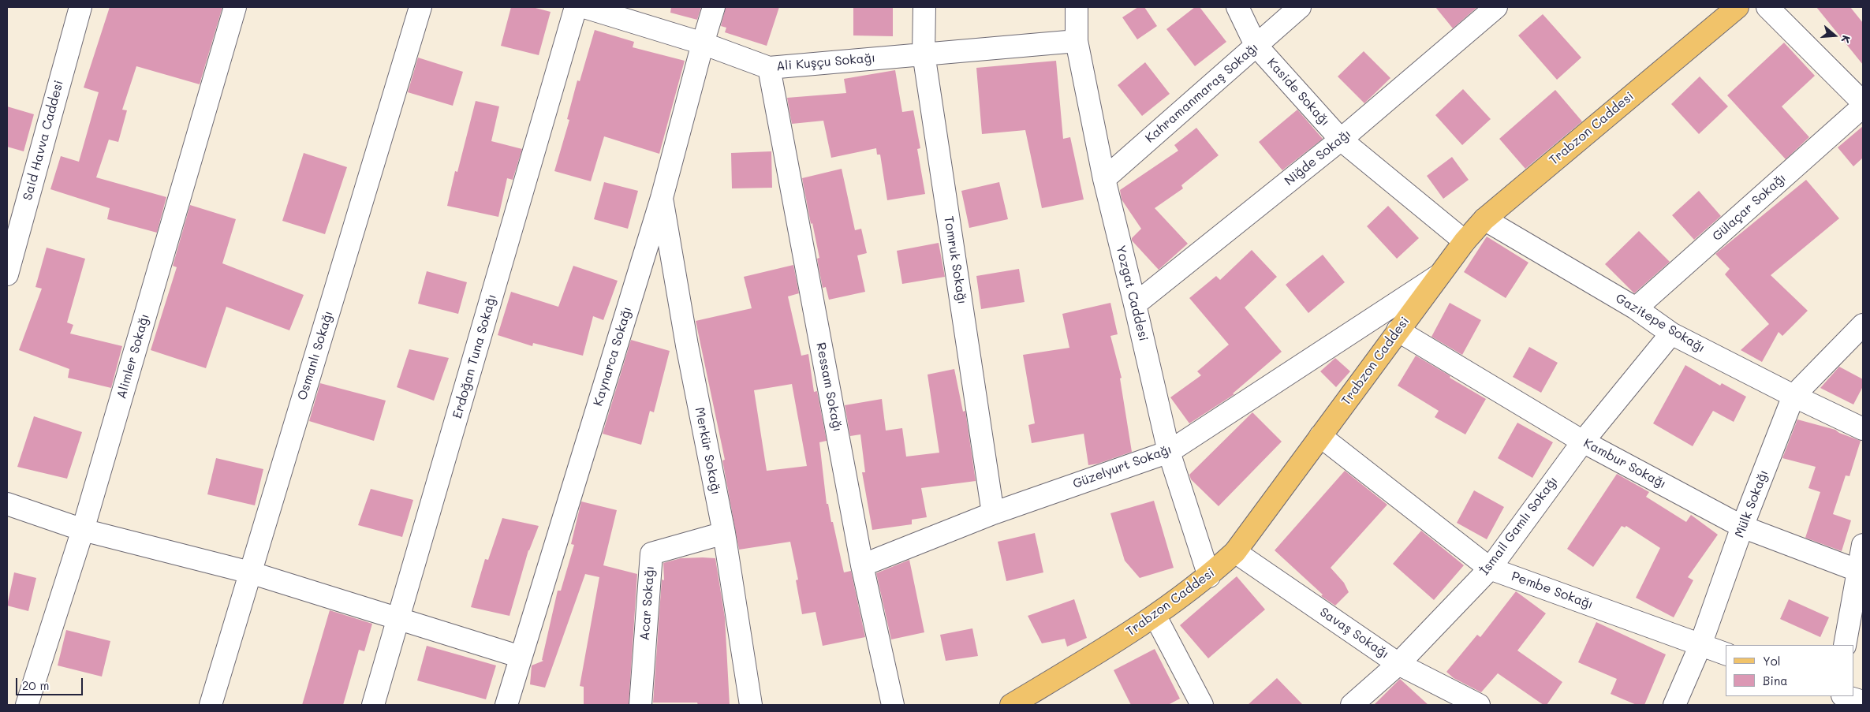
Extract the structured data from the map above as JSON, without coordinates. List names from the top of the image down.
{
  "streets": {
    "main road": ["Trabzon Caddesi"],
    "street": [
      "Ali Kuşçu Sokağı",
      "Kaside Sokağı",
      "Kahramanmaraş Sokağı",
      "Said Havva Caddesi",
      "Niğde Sokağı",
      "Gülaçar Sokağı",
      "Tomruk Sokağı",
      "Yozgat Caddesi",
      "Gazitepe Sokağı",
      "Osmanlı Sokağı",
      "Alimler Sokağı",
      "Erdoğan Tuna Sokağı",
      "Kaynarca Sokağı",
      "Ressam Sokağı",
      "Merkür Sokağı",
      "Kambur Sokağı",
      "Güzelyurt Sokağı",
      "Mülk Sokağı",
      "İsmail Gamlı Sokağı",
      "Pembe Sokağı",
      "Acar Sokağı",
      "Savaş Sokağı"
    ]
  },
  "crossings": [
    ["Ali Kuşçu Sokağı", "Tomruk Sokağı"],
    ["Ali Kuşçu Sokağı", "Yozgat Caddesi"],
    ["Ali Kuşçu Sokağı", "Kaynarca Sokağı"],
    ["Ali Kuşçu Sokağı", "Ressam Sokağı"],
    ["Kaside Sokağı", "Kahramanmaraş Sokağı"],
    ["Kaside Sokağı", "Trabzon Caddesi"],
    ["Kaside Sokağı", "Niğde Sokağı"],
    ["Kahramanmaraş Sokağı", "Yozgat Caddesi"],
    ["Trabzon Caddesi", "Yozgat Caddesi"],
    ["Trabzon Caddesi", "Gazitepe Sokağı"],
    ["Trabzon Caddesi", "Kambur Sokağı"],
    ["Trabzon Caddesi", "Güzelyurt Sokağı"],
    ["Trabzon Caddesi", "Pembe Sokağı"],
    ["Trabzon Caddesi", "Savaş Sokağı"],
    ["Niğde Sokağı", "Yozgat Caddesi"],
    ["Gülaçar Sokağı", "Gazitepe Sokağı"],
    ["Tomruk Sokağı", "Güzelyurt Sokağı"],
    ["Yozgat Caddesi", "Güzelyurt Sokağı"],
    ["Gazitepe Sokağı", "Mülk Sokağı"],
    ["Gazitepe Sokağı", "İsmail Gamlı Sokağı"],
    ["Kaynarca Sokağı", "Merkür Sokağı"],
    ["Ressam Sokağı", "Güzelyurt Sokağı"],
    ["Merkür Sokağı", "Acar Sokağı"],
    ["Kambur Sokağı", "Mülk Sokağı"],
    ["Kambur Sokağı", "İsmail Gamlı Sokağı"],
    ["Mülk Sokağı", "Pembe Sokağı"],
    ["İsmail Gamlı Sokağı", "Pembe Sokağı"],
    ["İsmail Gamlı Sokağı", "Savaş Sokağı"]
  ],
  "legend": ["Yol", "Bina"],
  "scale_bar": "20 m",
  "north": "right"
}
